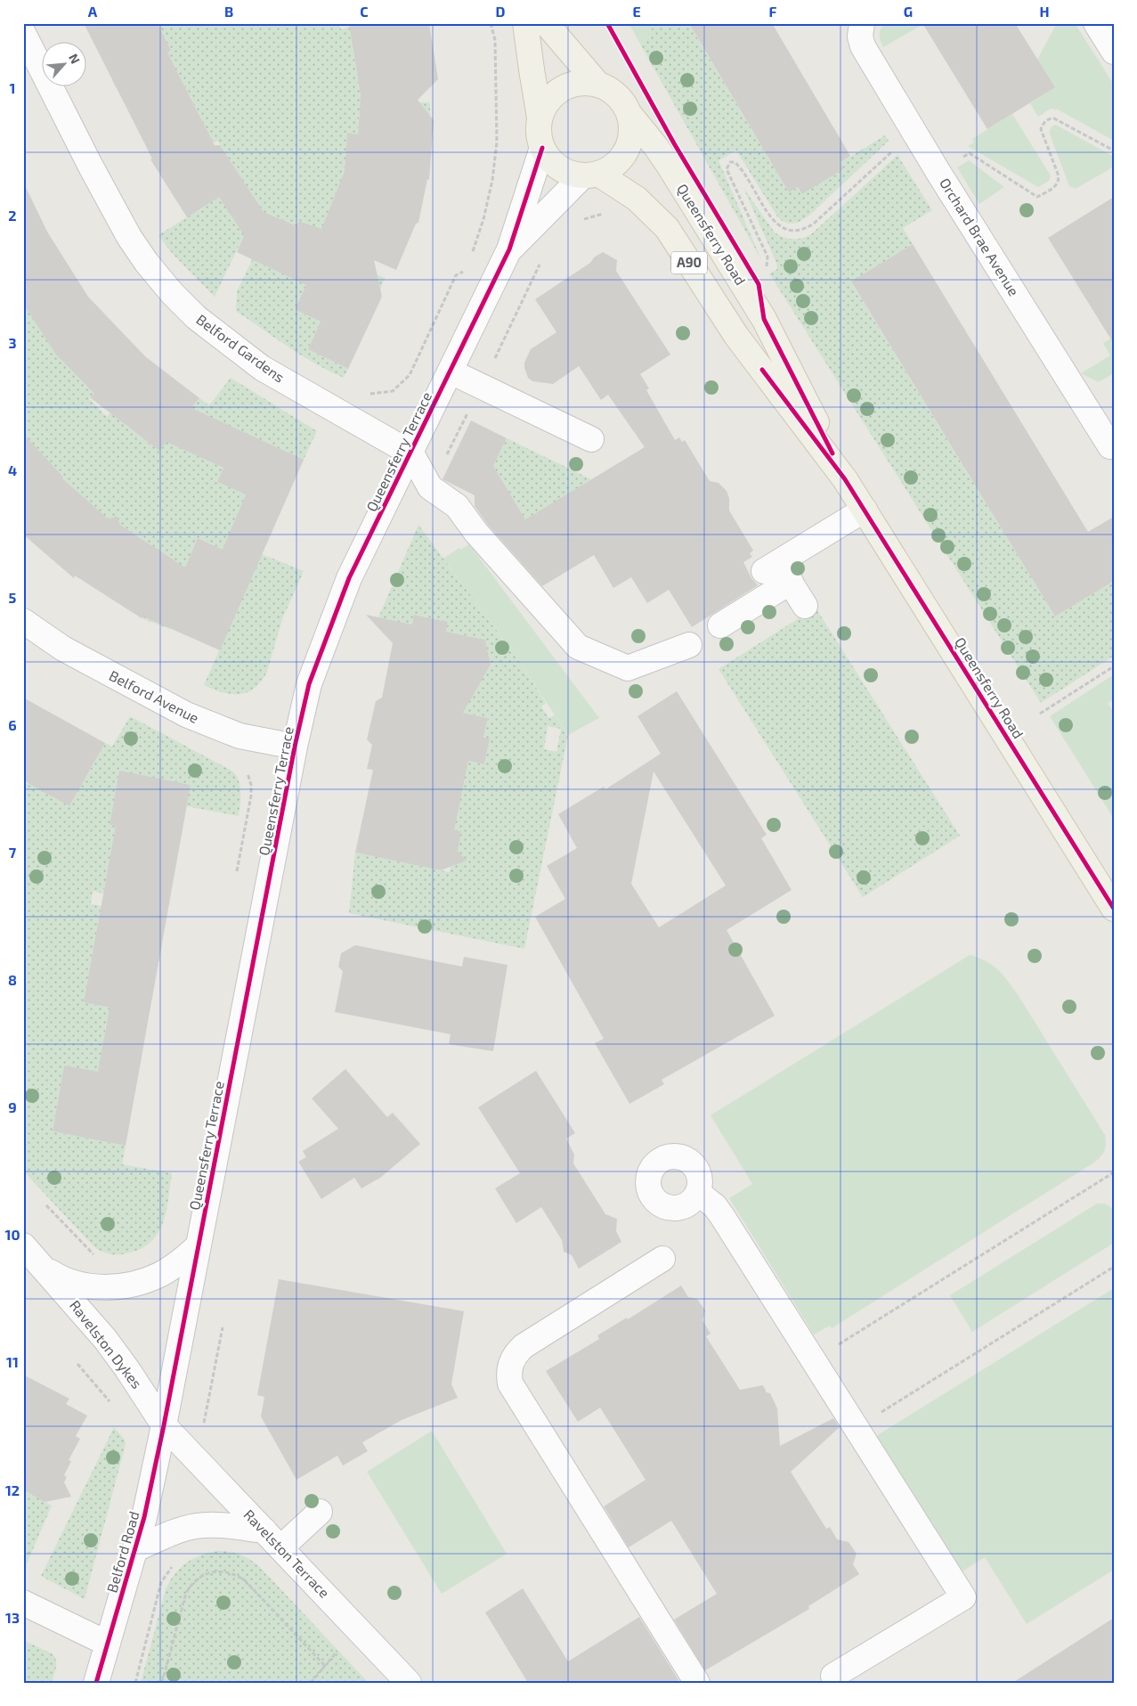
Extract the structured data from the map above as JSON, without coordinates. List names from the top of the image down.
{
  "streets": {
    "main road": ["Queensferry Road", "A90"],
    "street": [
      "Orchard Brae Avenue",
      "Belford Gardens",
      "Queensferry Terrace",
      "Belford Avenue",
      "Ravelston Dykes",
      "Belford Road",
      "Ravelston Terrace"
    ]
  },
  "crossings": [
    ["Queensferry Road", "A90"],
    ["Queensferry Road", "Queensferry Terrace"],
    ["A90", "Queensferry Terrace"],
    ["Belford Gardens", "Queensferry Terrace"],
    ["Queensferry Terrace", "Belford Avenue"],
    ["Queensferry Terrace", "Ravelston Dykes"],
    ["Queensferry Terrace", "Belford Road"],
    ["Queensferry Terrace", "Ravelston Terrace"],
    ["Ravelston Dykes", "Belford Road"],
    ["Ravelston Dykes", "Ravelston Terrace"],
    ["Belford Road", "Ravelston Terrace"]
  ],
  "north": "top right",
  "grid": {
    "columns": [
      "A",
      "B",
      "C",
      "D",
      "E",
      "F",
      "G",
      "H"
    ],
    "rows": [
      "1",
      "2",
      "3",
      "4",
      "5",
      "6",
      "7",
      "8",
      "9",
      "10",
      "11",
      "12",
      "13"
    ]
  }
}
